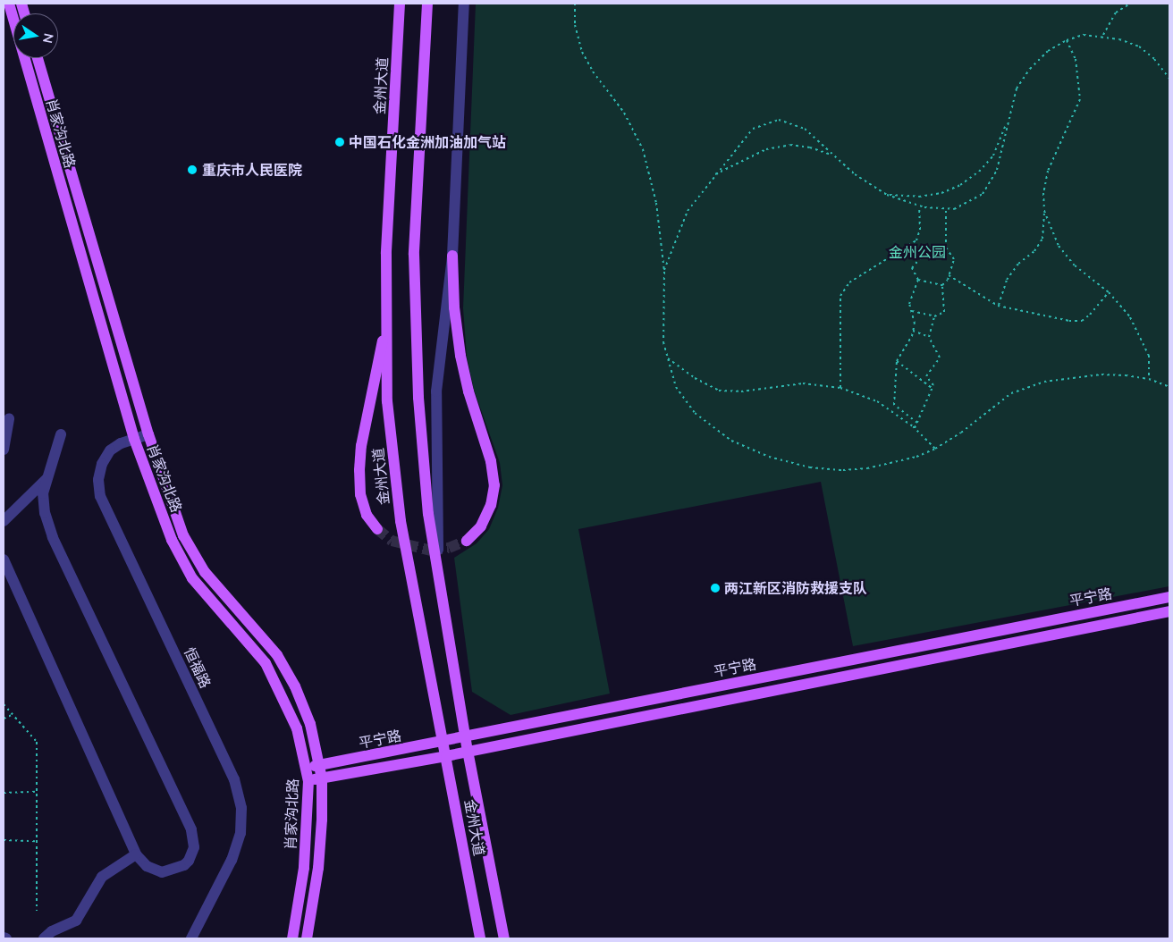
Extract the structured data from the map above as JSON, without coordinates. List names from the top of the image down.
{
  "streets": {
    "main road": ["金州大道", "肖家沟北路", "平宁路"],
    "street": ["恒福路"]
  },
  "crossings": [
    ["金州大道", "平宁路"],
    ["肖家沟北路", "平宁路"],
    ["肖家沟北路", "恒福路"]
  ],
  "parks": ["金州公园"],
  "places": ["中国石化金洲加油加气站", "重庆市人民医院", "两江新区消防救援支队"],
  "north": "right"
}
